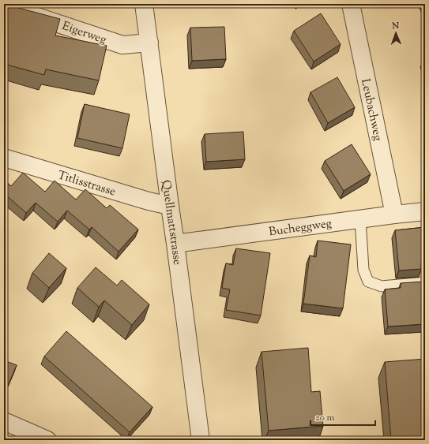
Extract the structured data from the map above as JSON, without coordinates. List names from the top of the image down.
{
  "streets": {
    "street": [
      "Eigerweg",
      "Leubachweg",
      "Titlisstrasse",
      "Quellmattstrasse",
      "Bucheggweg"
    ]
  },
  "crossings": [
    ["Eigerweg", "Quellmattstrasse"],
    ["Leubachweg", "Bucheggweg"],
    ["Titlisstrasse", "Quellmattstrasse"],
    ["Quellmattstrasse", "Bucheggweg"]
  ],
  "scale_bar": "20 m",
  "north": "top"
}
